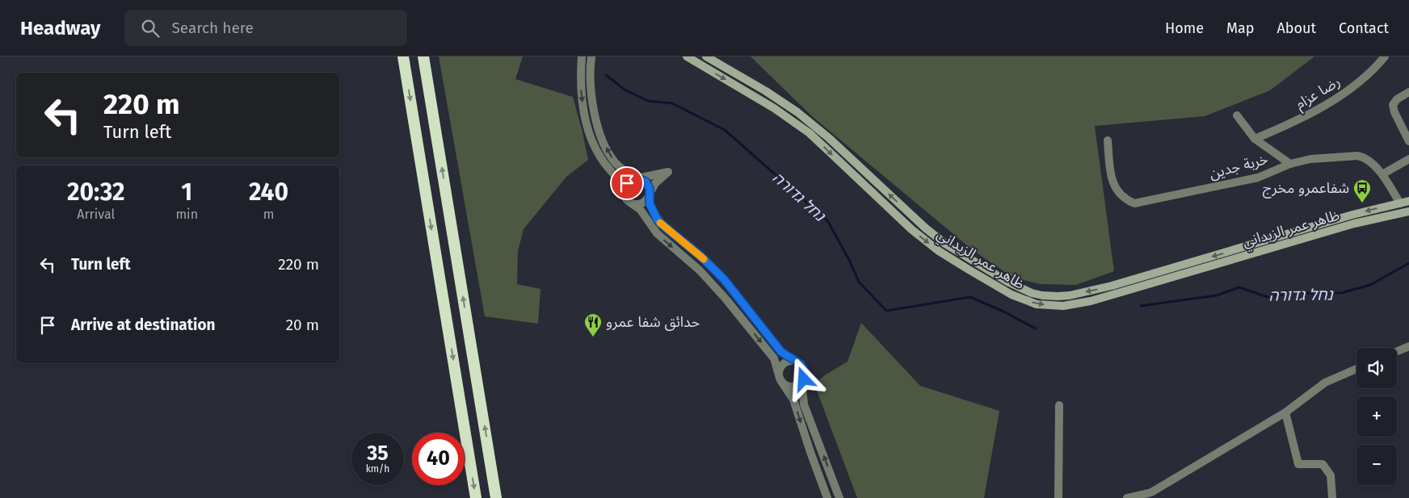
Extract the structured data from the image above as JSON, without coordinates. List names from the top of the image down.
{
  "streets": {
    "main road": ["ظاهر عمر الزيداني"],
    "street": ["رضا عزام", "خربة جدين"]
  },
  "crossings": [
    ["خربة جدين", "ظاهر عمر الزيداني"]
  ],
  "water": ["נחל גדורה"],
  "places": {
    "bus stop": ["شفاعمرو مخرج"],
    "restaurant": ["حدائق شفا عمرو"]
  },
  "page": {
    "header": "Headway",
    "search": "Search here",
    "nav": [
      "Home",
      "Map",
      "About",
      "Contact"
    ],
    "turn": ["220 m", "Turn left"],
    "eta": [
      "20:32",
      "Arrival",
      "1",
      "min",
      "240",
      "m"
    ],
    "list": [
      {
        "name": "Turn left",
        "value": "220 m"
      },
      {
        "name": "Arrive at destination",
        "value": "20 m"
      }
    ],
    "map_buttons": ["+", "−"],
    "speed": "35 km/h",
    "limit": "40"
  }
}
